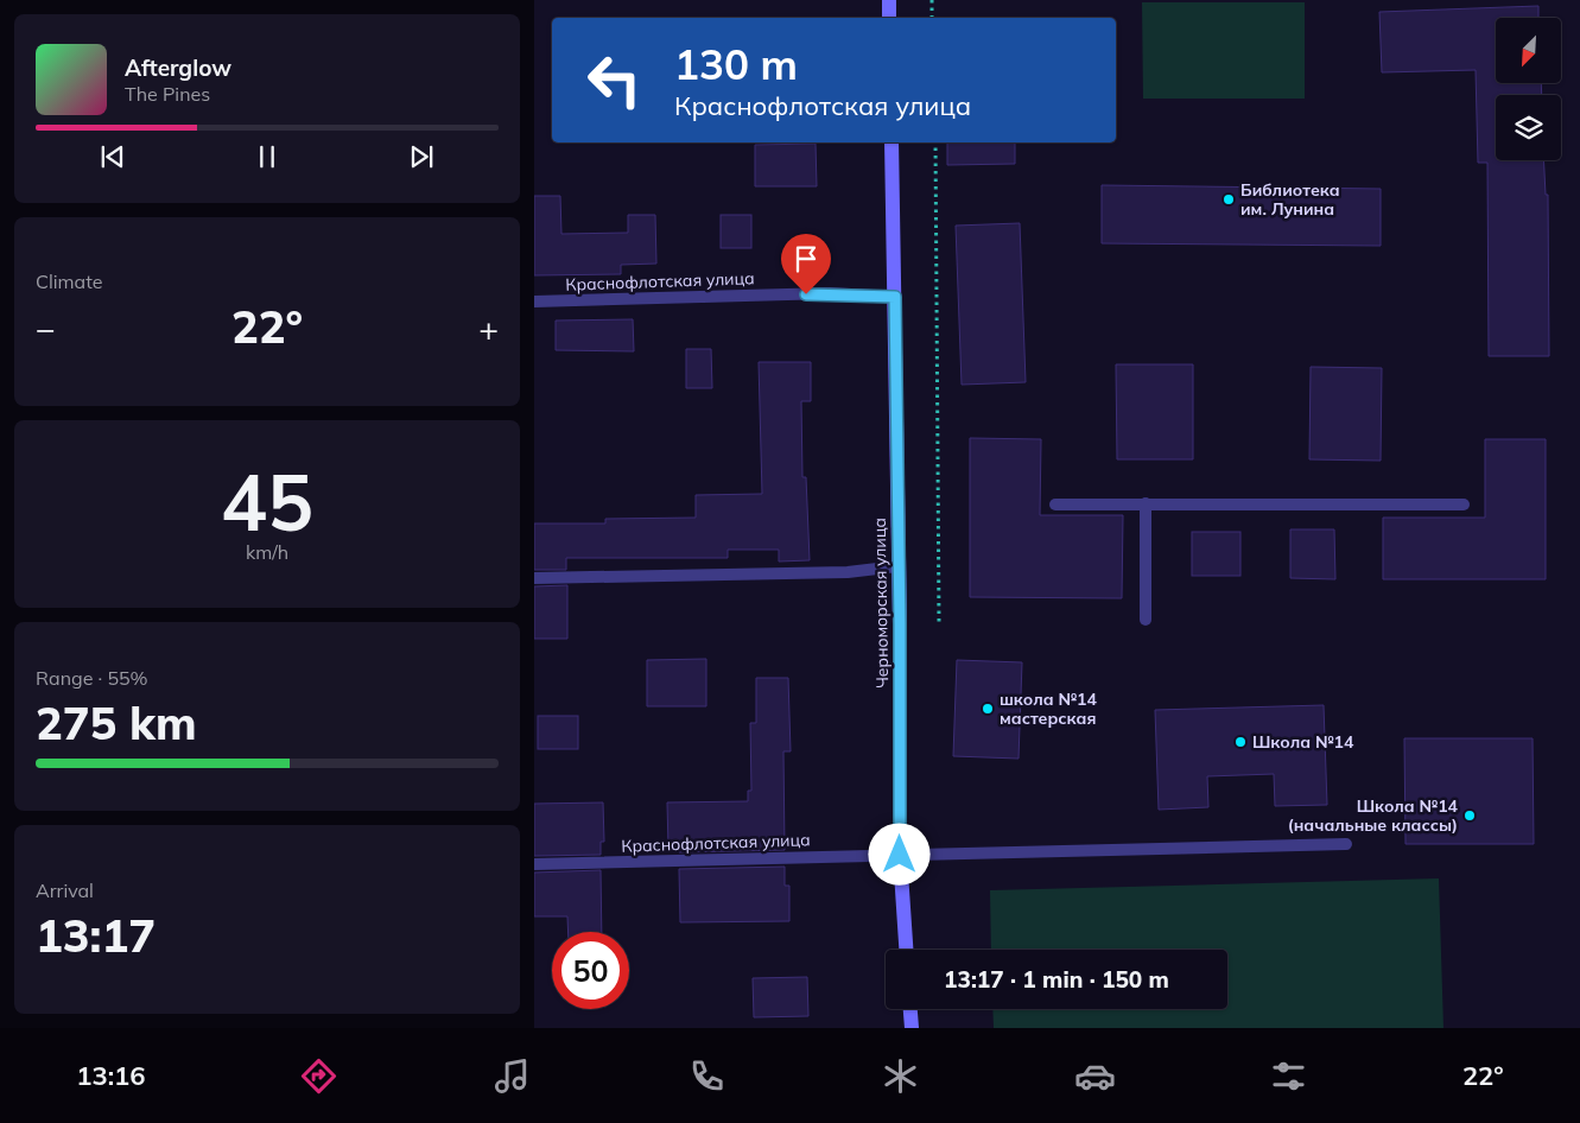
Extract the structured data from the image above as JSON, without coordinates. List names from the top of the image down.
{
  "streets": {
    "main road": ["Черноморская улица"],
    "lane": ["Краснофлотская улица"]
  },
  "crossings": [
    ["Краснофлотская улица", "Черноморская улица"]
  ],
  "places": [
    "Библиотека им. Лунина",
    "школа №14 мастерская",
    "Школа №14",
    "Школа №14 (начальные классы)"
  ],
  "north": "bottom left",
  "page": {
    "turn": ["130 m", "Краснофлотская улица"],
    "song": ["Afterglow", "The Pines"],
    "tile": [
      "Climate",
      ["45", "km/h"],
      ["Range · 55%", "275 km"],
      ["Arrival", "13:17"]
    ],
    "heat": ["−", "22°", "+"],
    "limit": "50",
    "trip": "13:17 · 1 min · 150 m",
    "tabs": ["13:16", "22°"]
  }
}
